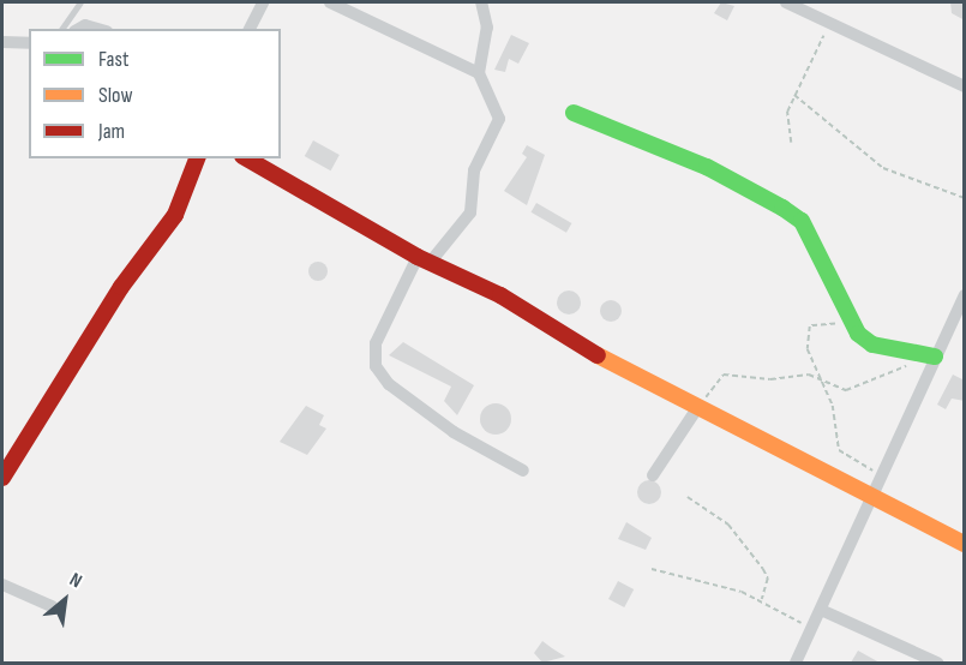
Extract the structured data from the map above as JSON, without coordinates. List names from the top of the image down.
{
  "legend": ["Fast", "Slow", "Jam"],
  "north": "top right"
}
